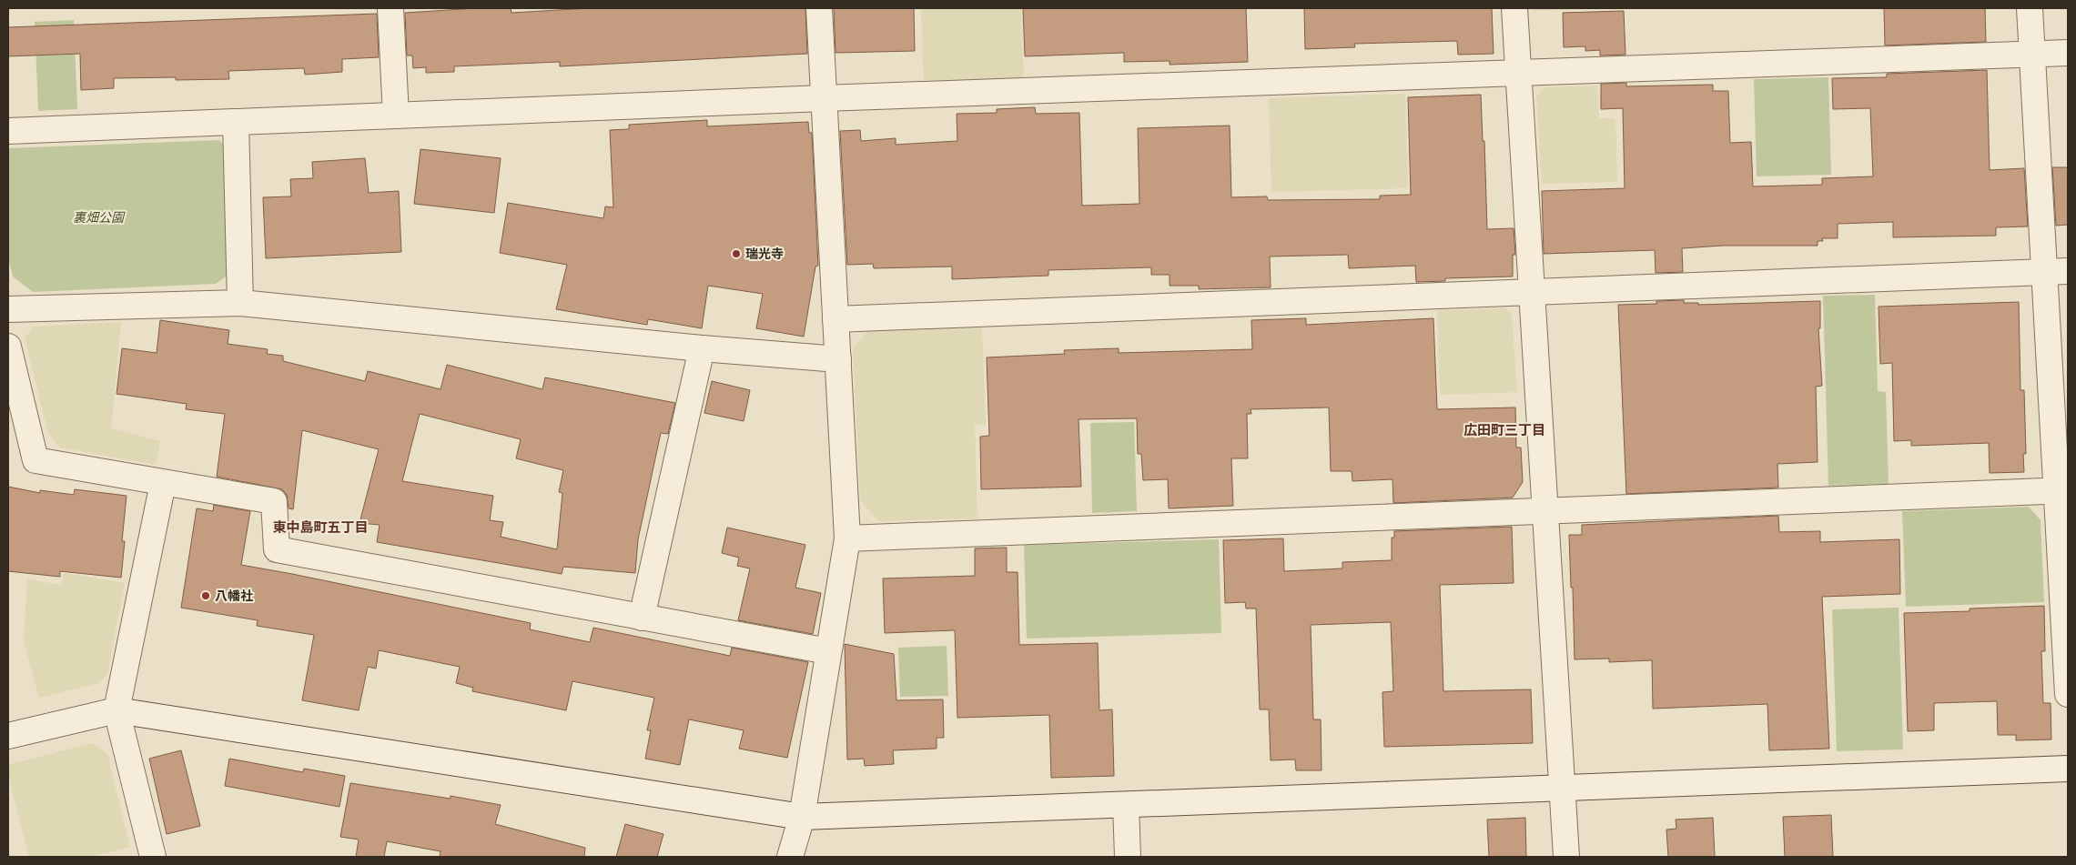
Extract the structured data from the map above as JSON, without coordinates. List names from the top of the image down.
{
  "districts": ["広田町三丁目", "東中島町五丁目"],
  "parks": ["裏畑公園"],
  "places": ["瑞光寺", "八幡社"]
}
